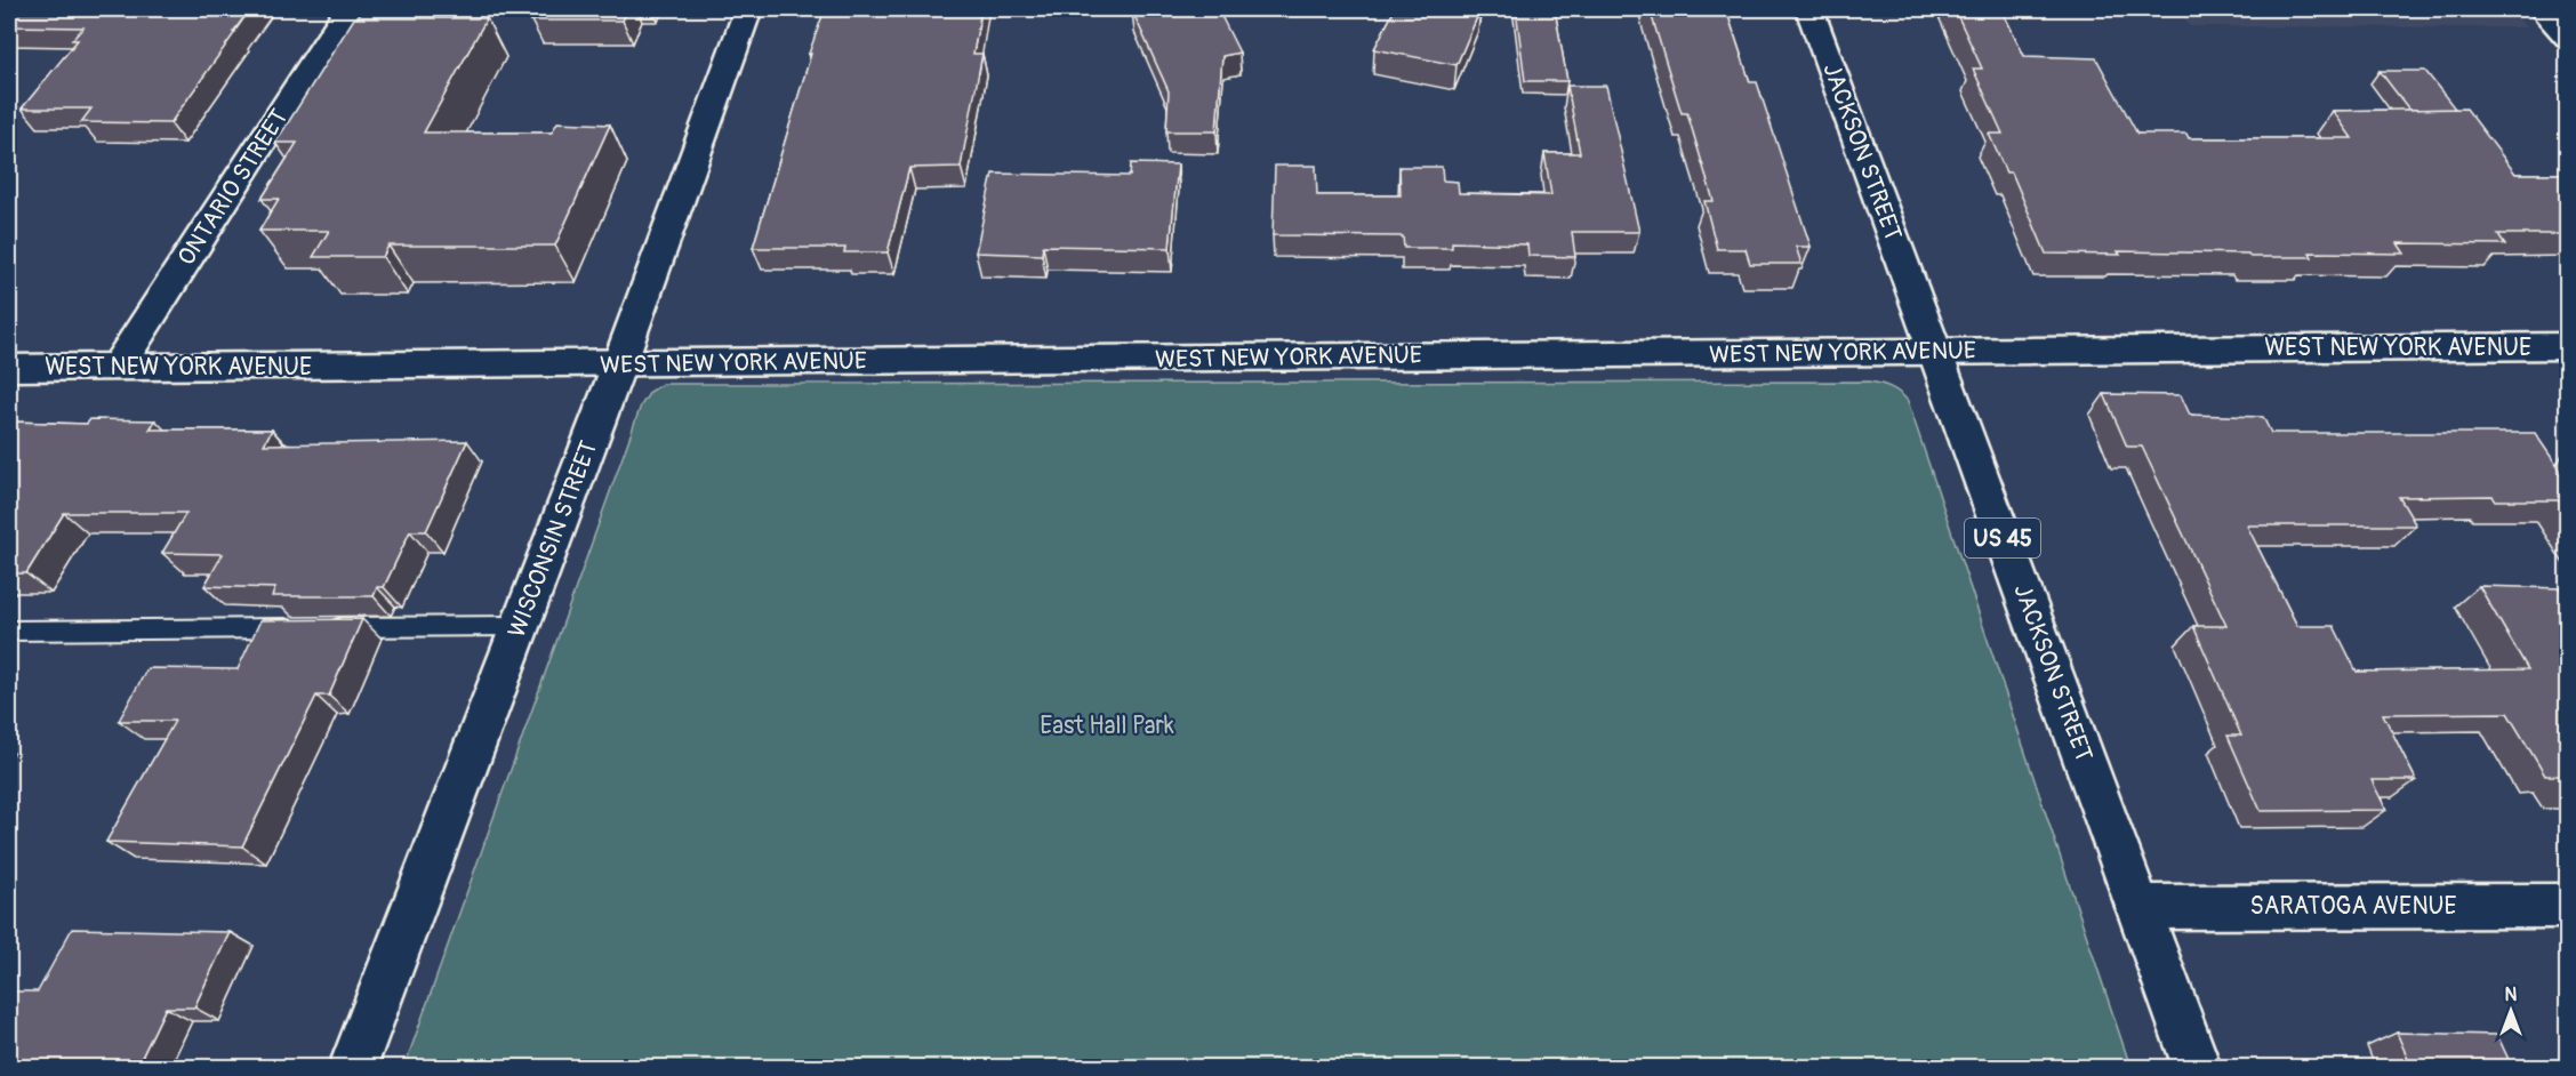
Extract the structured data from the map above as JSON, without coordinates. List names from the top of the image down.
{
  "streets": {
    "street": [
      "JACKSON STREET",
      "ONTARIO STREET",
      "WEST NEW YORK AVENUE",
      "US 45",
      "WISCONSIN STREET",
      "SARATOGA AVENUE"
    ]
  },
  "crossings": [
    ["JACKSON STREET", "WEST NEW YORK AVENUE"],
    ["JACKSON STREET", "SARATOGA AVENUE"],
    ["ONTARIO STREET", "WEST NEW YORK AVENUE"],
    ["WEST NEW YORK AVENUE", "WISCONSIN STREET"]
  ],
  "parks": ["East Hall Park"],
  "north": "top"
}
